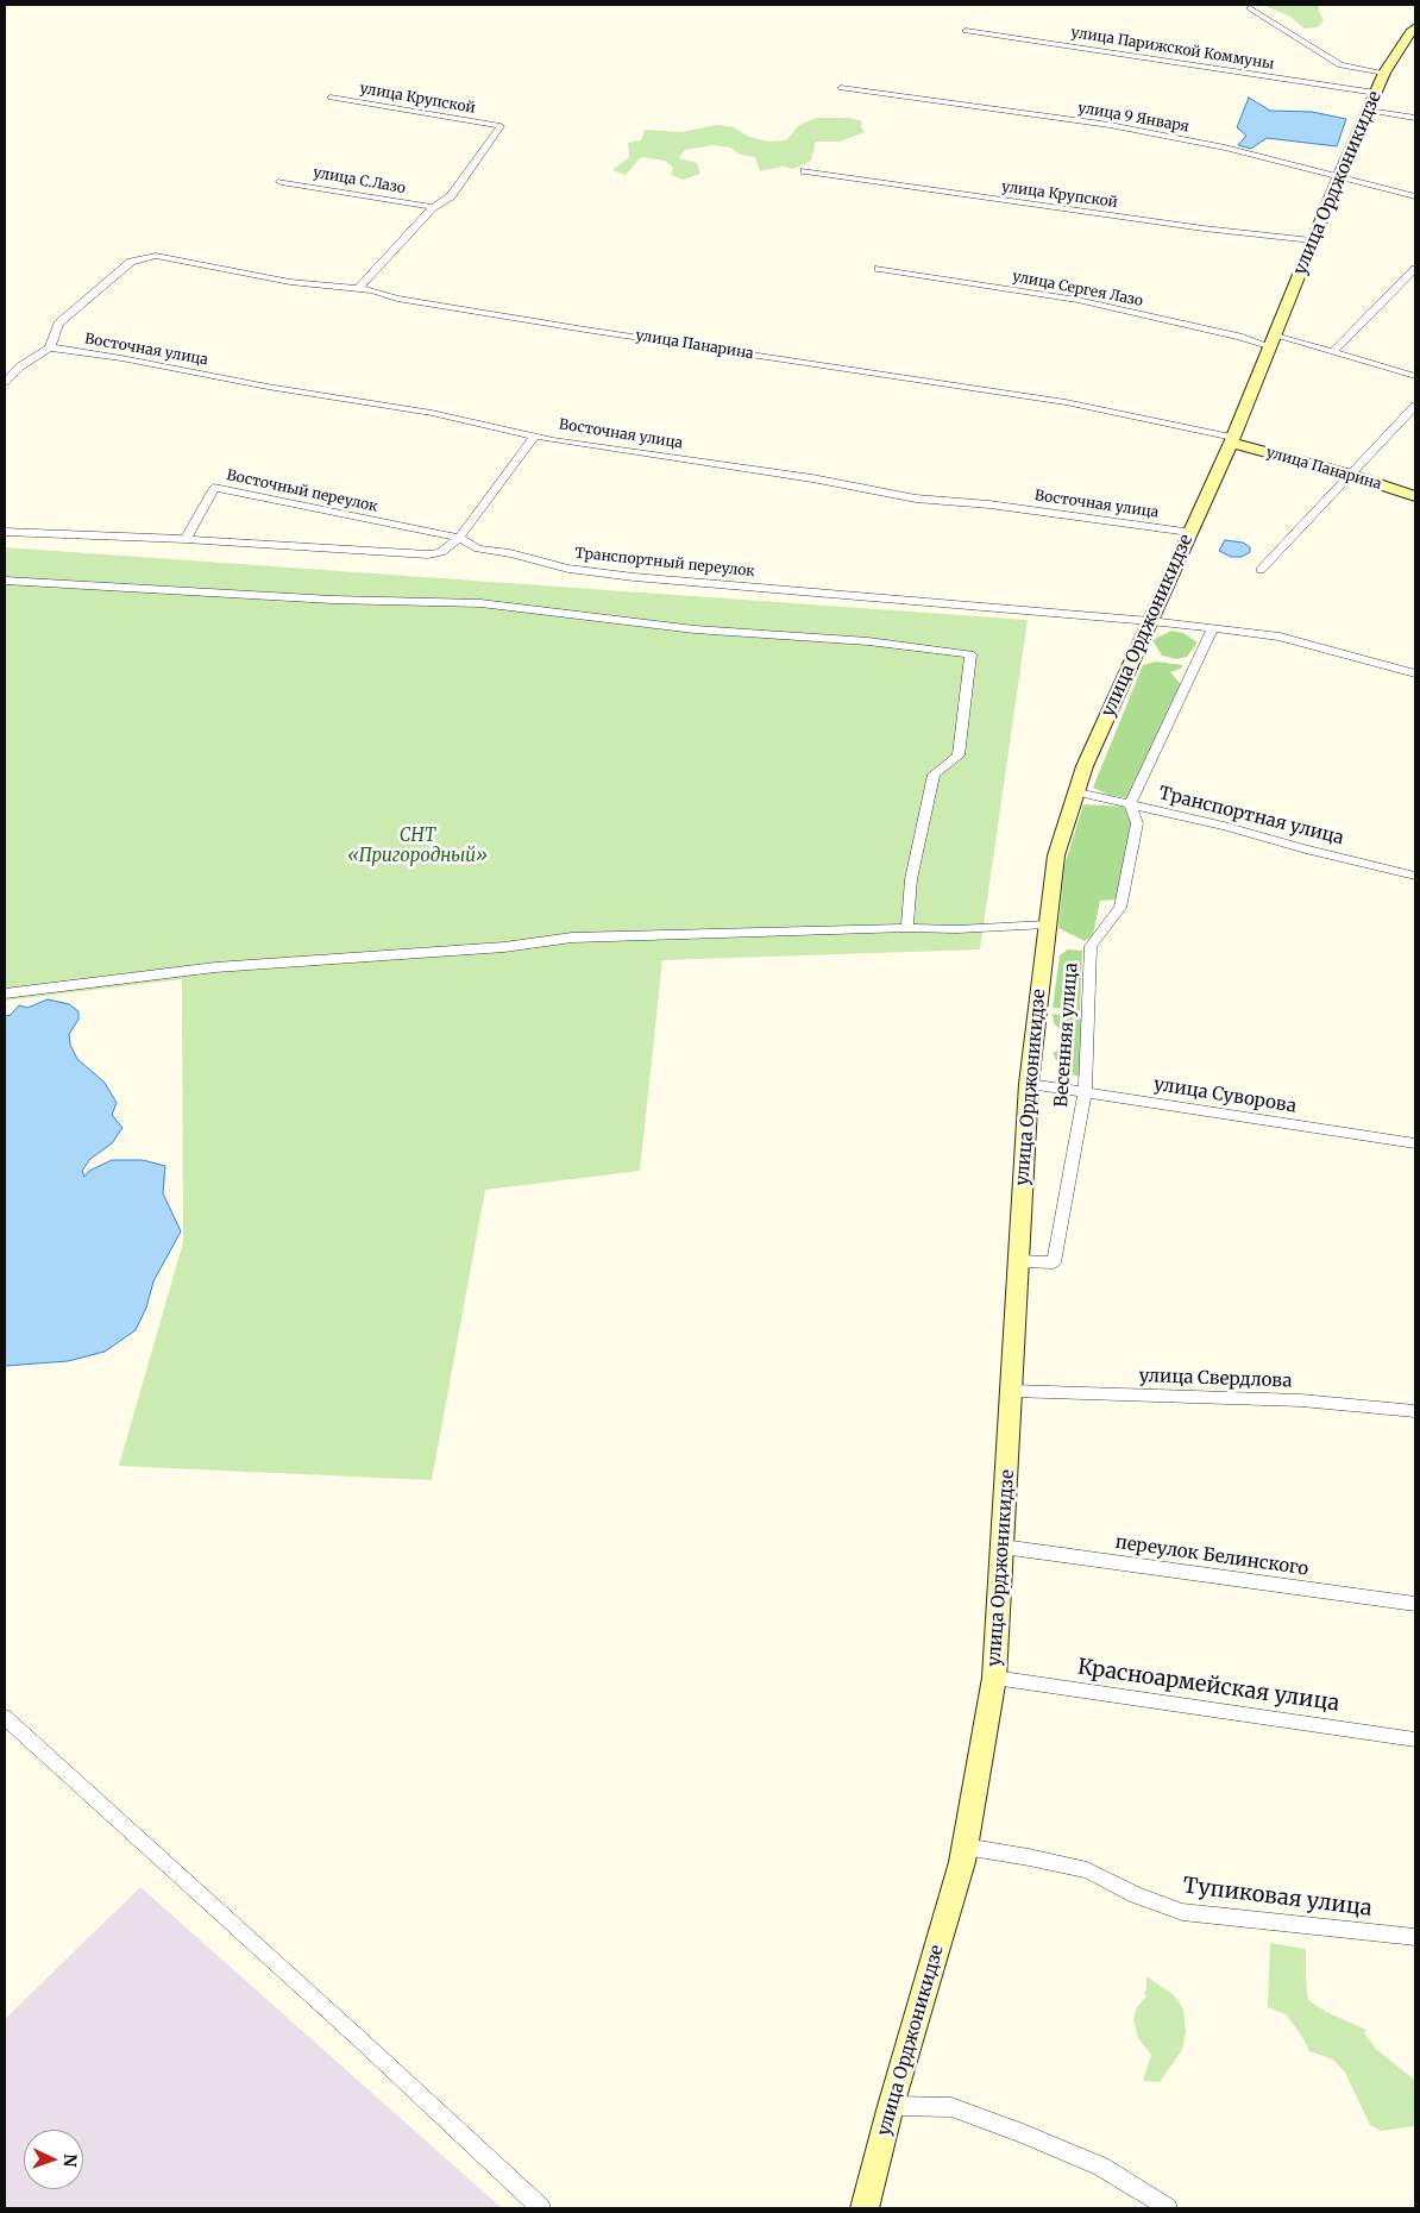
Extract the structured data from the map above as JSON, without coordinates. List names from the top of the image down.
{
  "streets": {
    "main road": ["улица Орджоникидзе", "улица Панарина"],
    "street": [
      "улица Парижской Коммуны",
      "улица Крупской",
      "улица 9 Января",
      "улица С.Лазо",
      "улица Сергея Лазо",
      "Восточная улица",
      "Восточный переулок",
      "Транспортный переулок",
      "Транспортная улица",
      "Весенняя улица",
      "улица Суворова",
      "улица Свердлова",
      "переулок Белинского",
      "Красноармейская улица",
      "Тупиковая улица"
    ]
  },
  "crossings": [
    ["улица Парижской Коммуны", "улица Орджоникидзе"],
    ["улица Крупской", "улица С.Лазо"],
    ["улица Крупской", "улица Орджоникидзе"],
    ["улица 9 Января", "улица Орджоникидзе"],
    ["улица Орджоникидзе", "улица Сергея Лазо"],
    ["улица Орджоникидзе", "улица Панарина"],
    ["улица Орджоникидзе", "Восточная улица"],
    ["улица Орджоникидзе", "Транспортный переулок"],
    ["улица Орджоникидзе", "Транспортная улица"],
    ["улица Орджоникидзе", "Весенняя улица"],
    ["улица Орджоникидзе", "улица Суворова"],
    ["улица Орджоникидзе", "улица Свердлова"],
    ["улица Орджоникидзе", "переулок Белинского"],
    ["улица Орджоникидзе", "Красноармейская улица"],
    ["улица Орджоникидзе", "Тупиковая улица"],
    ["улица Панарина", "Восточная улица"],
    ["Восточный переулок", "Транспортный переулок"],
    ["Транспортная улица", "Весенняя улица"],
    ["Весенняя улица", "улица Суворова"]
  ],
  "parks": ["СНТ «Пригородный»"],
  "north": "right"
}
